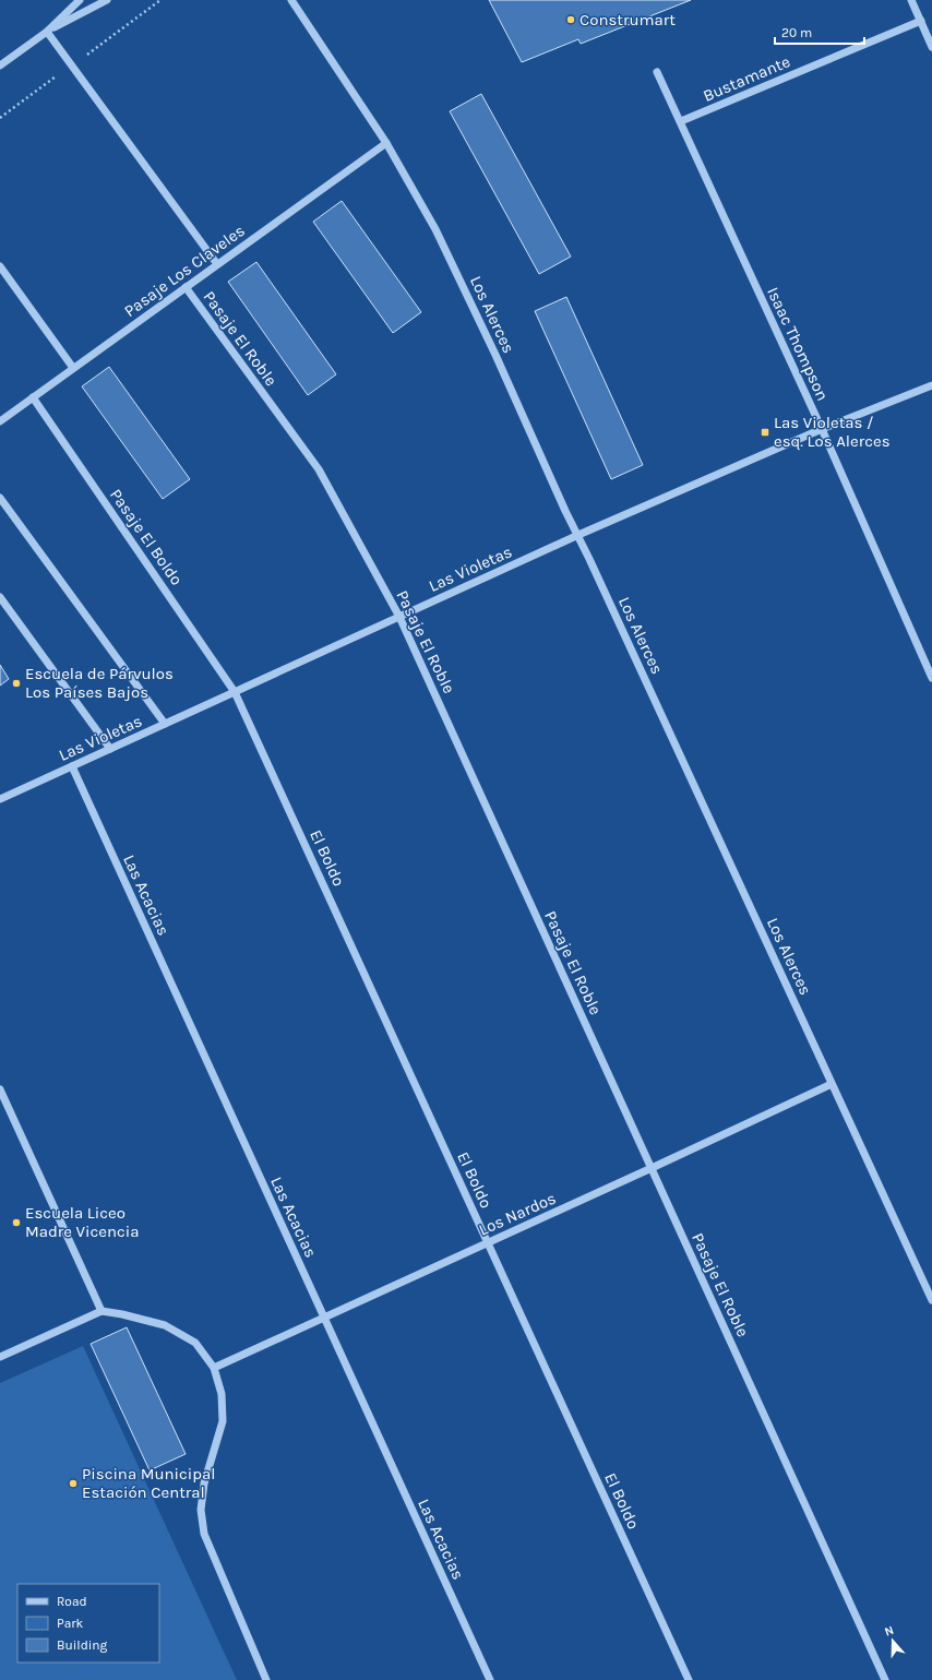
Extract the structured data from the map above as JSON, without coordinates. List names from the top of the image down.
{
  "streets": {
    "street": [
      "Bustamante",
      "Pasaje Los Claveles",
      "Los Alerces",
      "Pasaje El Roble",
      "Isaac Thompson",
      "Pasaje El Boldo",
      "Las Violetas",
      "El Boldo",
      "Las Acacias",
      "Los Nardos"
    ]
  },
  "crossings": [
    ["Bustamante", "Isaac Thompson"],
    ["Pasaje Los Claveles", "Los Alerces"],
    ["Pasaje Los Claveles", "Pasaje El Roble"],
    ["Pasaje Los Claveles", "Pasaje El Boldo"],
    ["Los Alerces", "Las Violetas"],
    ["Los Alerces", "Los Nardos"],
    ["Pasaje El Roble", "Las Violetas"],
    ["Pasaje El Roble", "Los Nardos"],
    ["Isaac Thompson", "Las Violetas"],
    ["Pasaje El Boldo", "Las Violetas"],
    ["Pasaje El Boldo", "El Boldo"],
    ["Las Violetas", "El Boldo"],
    ["Las Violetas", "Las Acacias"],
    ["El Boldo", "Los Nardos"],
    ["Las Acacias", "Los Nardos"]
  ],
  "places": {
    "other": [
      "Construmart",
      "Escuela de Párvulos Los Países Bajos",
      "Escuela Liceo Madre Vicencia",
      "Piscina Municipal Estación Central"
    ],
    "transit": ["Las Violetas / esq. Los Alerces"]
  },
  "legend": ["Road", "Park", "Building"],
  "scale_bar": "20 m",
  "north": "top"
}
